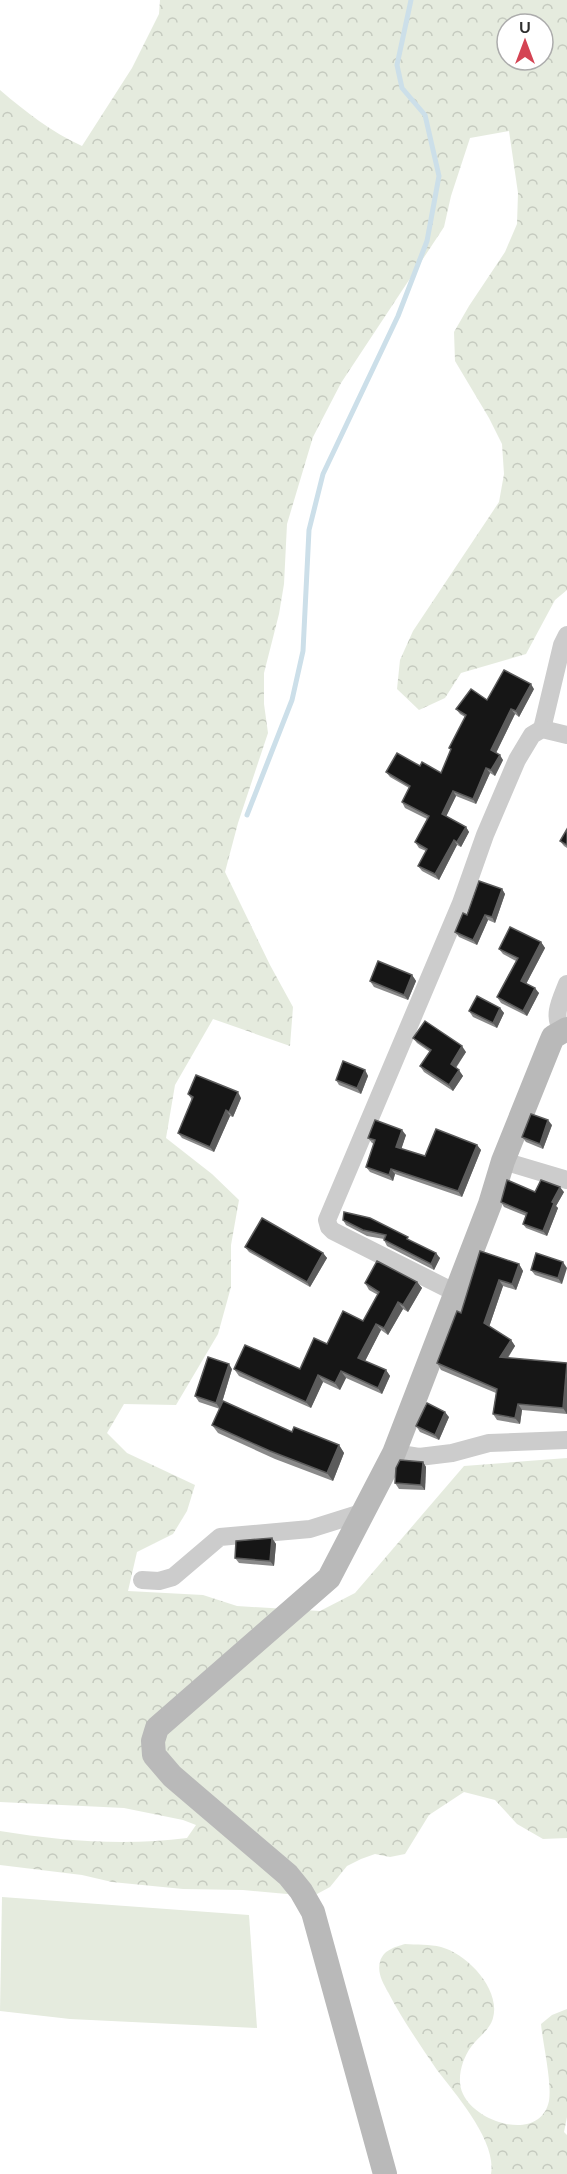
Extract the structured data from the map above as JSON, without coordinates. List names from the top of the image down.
{
  "north": "top"
}
